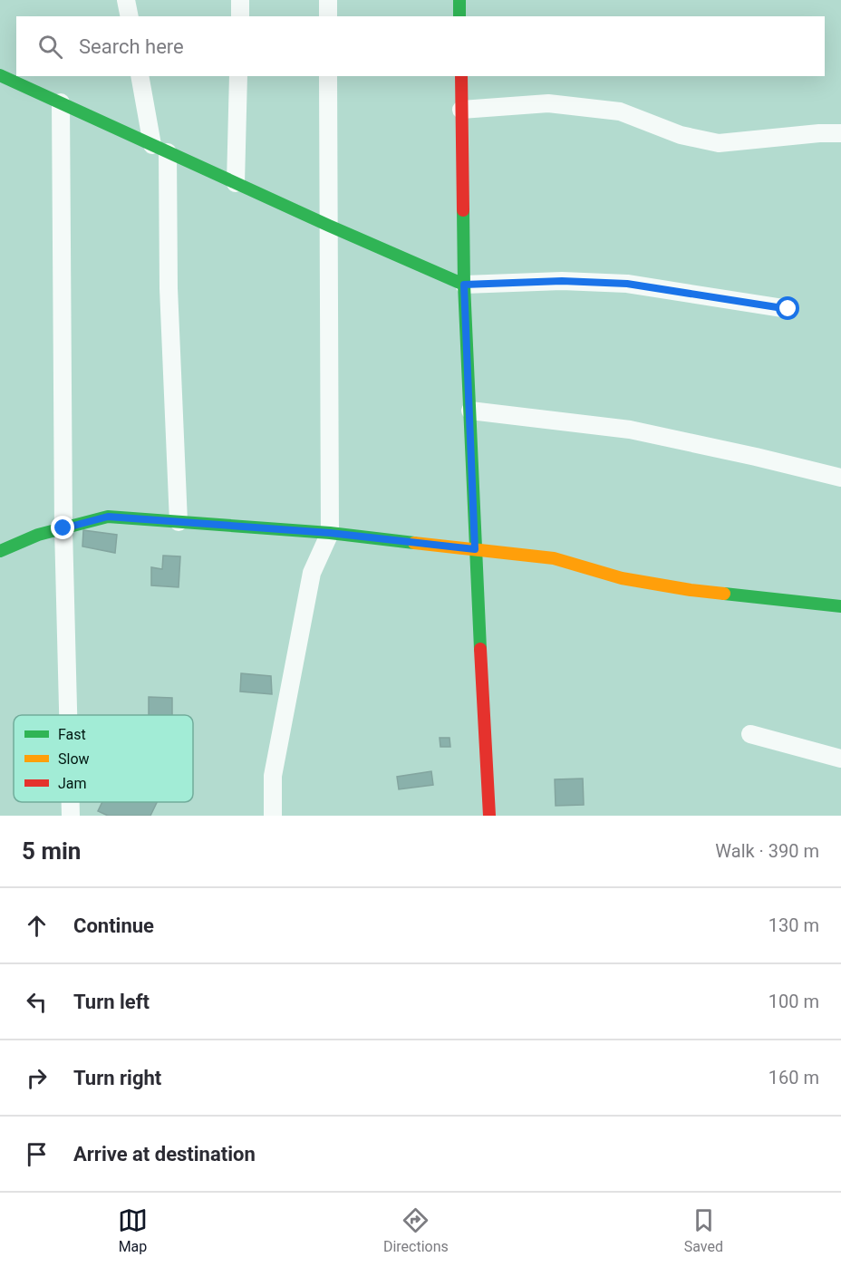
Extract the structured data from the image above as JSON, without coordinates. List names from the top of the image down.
{
  "legend": ["Fast", "Slow", "Jam"],
  "page": {
    "search": "Search here",
    "heading": ["5 min", "Walk · 390 m"],
    "list": [
      ["Continue", "130 m"],
      ["Turn left", "100 m"],
      ["Turn right", "160 m"],
      "Arrive at destination"
    ],
    "nav": ["Map", "Directions", "Saved"]
  }
}
